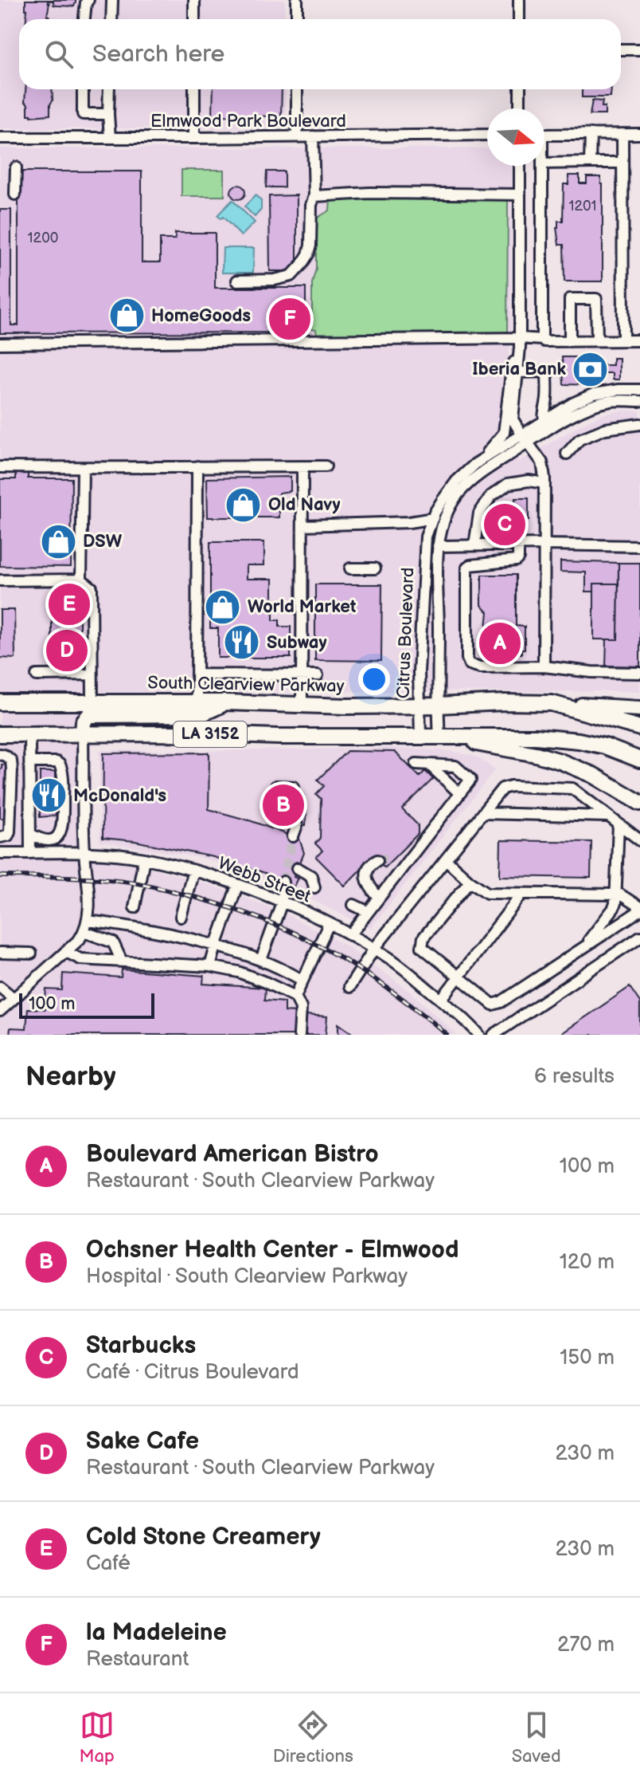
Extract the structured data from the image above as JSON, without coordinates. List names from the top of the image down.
{
  "streets": {
    "highway": ["South Clearview Parkway", "LA 3152"],
    "street": ["Elmwood Park Boulevard", "Citrus Boulevard", "Webb Street"]
  },
  "crossings": [
    ["Citrus Boulevard", "South Clearview Parkway"],
    ["Citrus Boulevard", "LA 3152"]
  ],
  "places": {
    "shop": [
      "HomeGoods",
      "Old Navy",
      "DSW",
      "World Market"
    ],
    "bank": ["Iberia Bank"],
    "restaurant": ["Subway", "McDonald's"]
  },
  "house_numbers": ["1201", "1200"],
  "scale_bar": "100 m",
  "north": "right",
  "page": {
    "search": "Search here",
    "pins": [
      "F",
      "C",
      "E",
      "A",
      "D",
      "B"
    ],
    "scale": "100 m",
    "heading": ["Nearby", "6 results"],
    "list": [
      {
        "mark": "A",
        "name": "Boulevard American Bistro",
        "note": "Restaurant · South Clearview Parkway",
        "value": "100 m"
      },
      {
        "mark": "B",
        "name": "Ochsner Health Center - Elmwood",
        "note": "Hospital · South Clearview Parkway",
        "value": "120 m"
      },
      {
        "mark": "C",
        "name": "Starbucks",
        "note": "Café · Citrus Boulevard",
        "value": "150 m"
      },
      {
        "mark": "D",
        "name": "Sake Cafe",
        "note": "Restaurant · South Clearview Parkway",
        "value": "230 m"
      },
      {
        "mark": "E",
        "name": "Cold Stone Creamery",
        "note": "Café",
        "value": "230 m"
      },
      {
        "mark": "F",
        "name": "la Madeleine",
        "note": "Restaurant",
        "value": "270 m"
      }
    ],
    "nav": ["Map", "Directions", "Saved"]
  }
}
